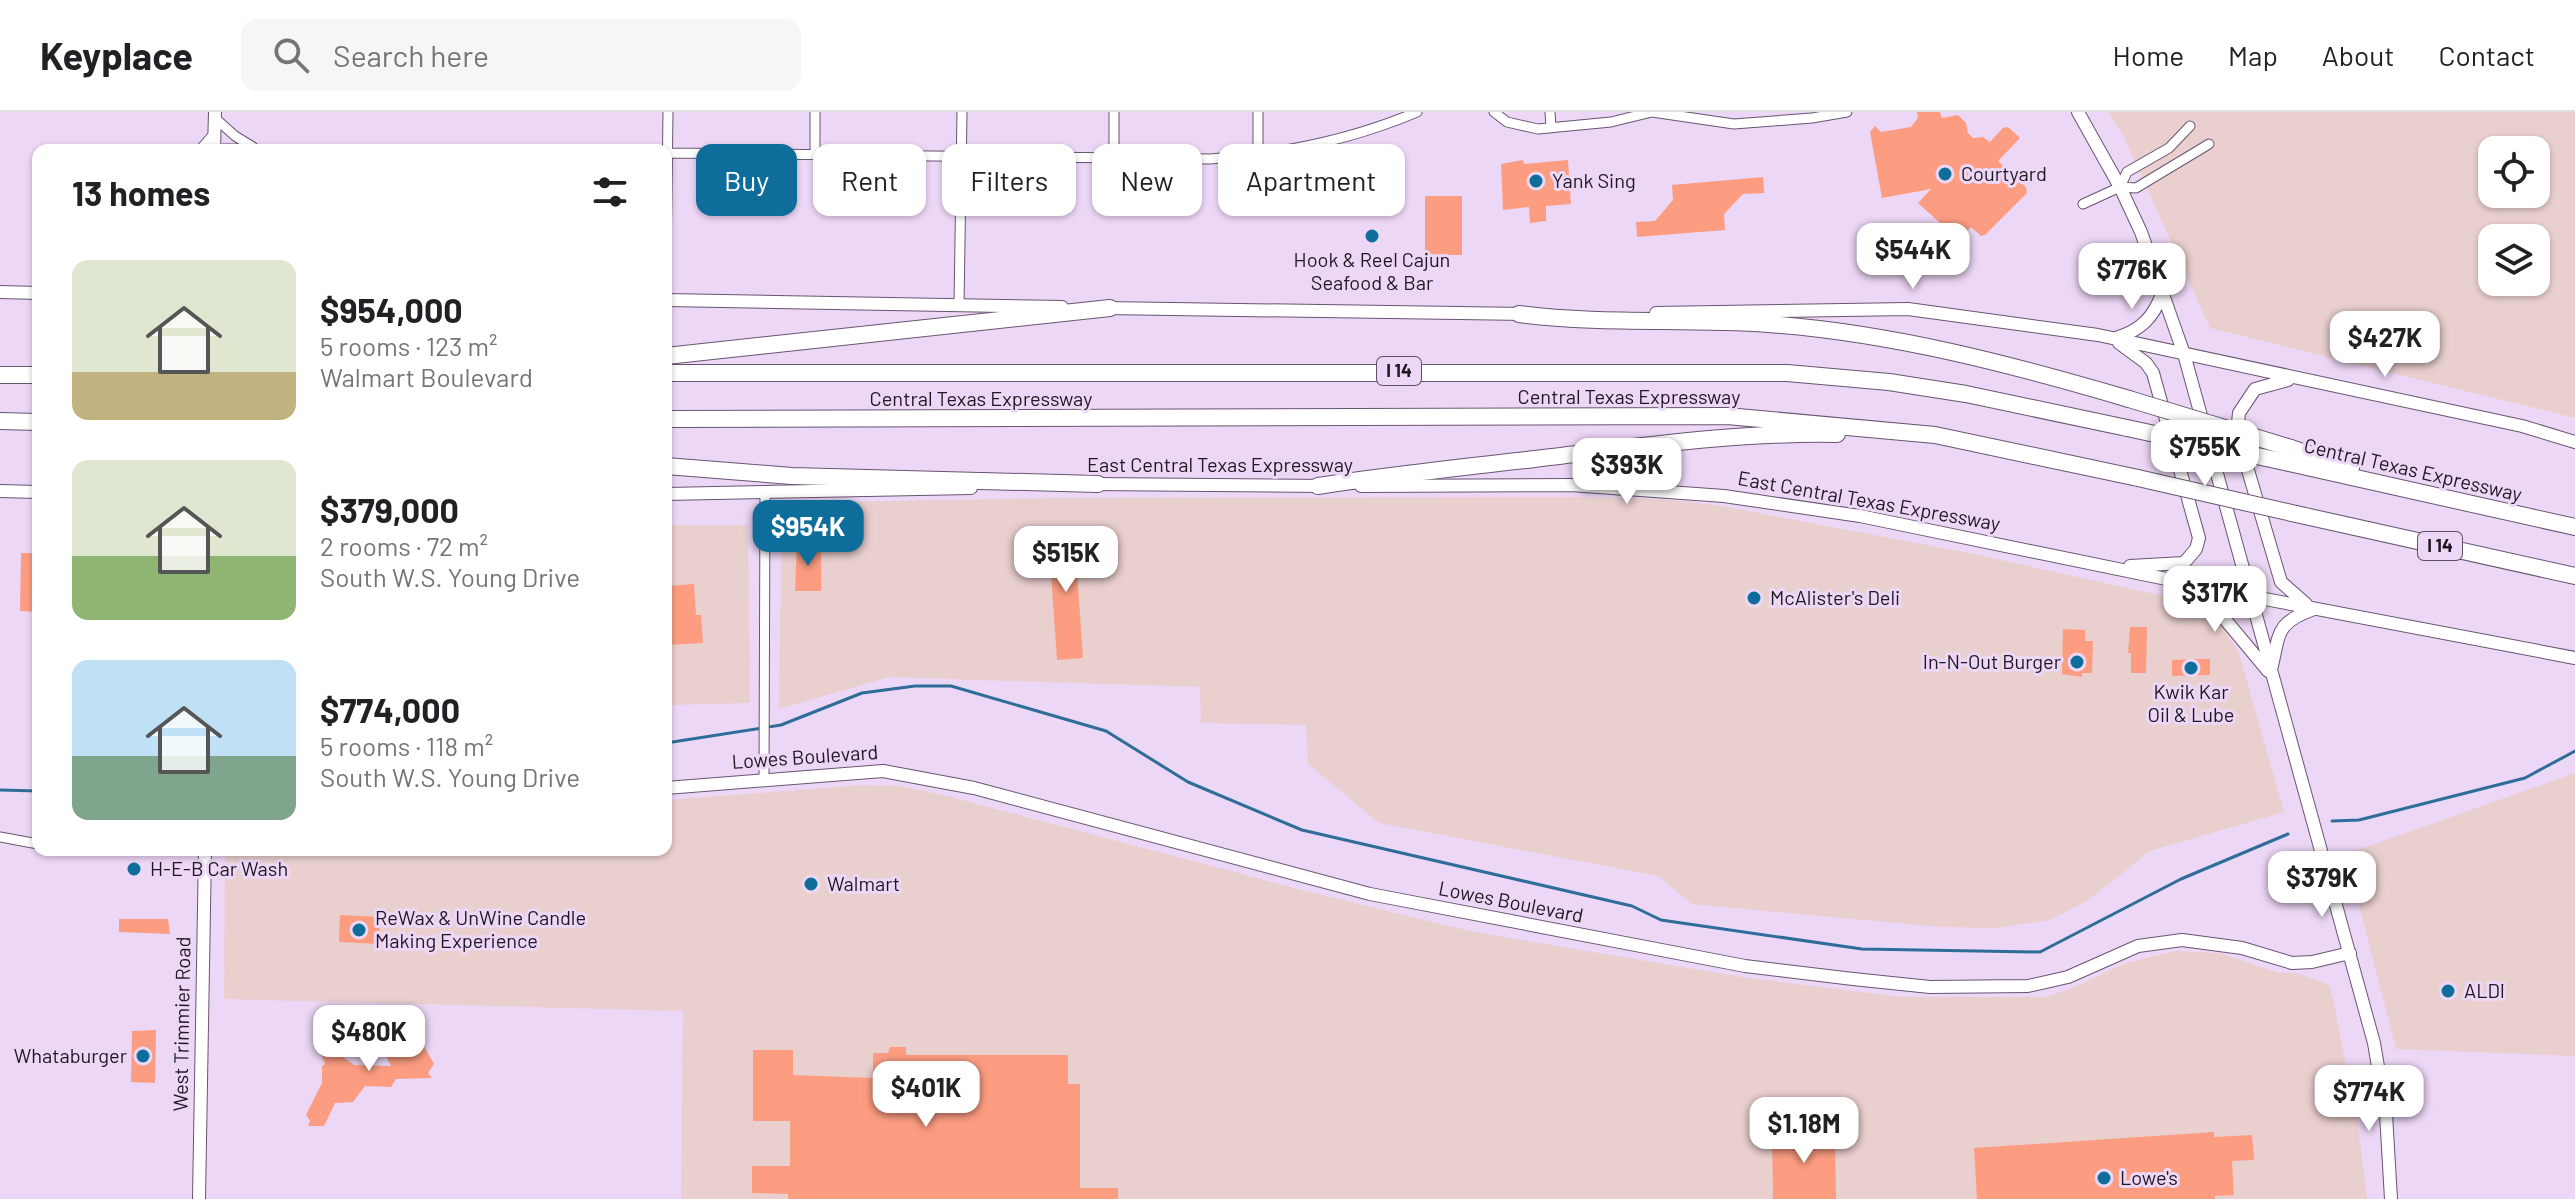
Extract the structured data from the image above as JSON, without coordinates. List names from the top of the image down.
{
  "streets": {
    "highway": ["I 14", "Central Texas Expressway"],
    "main road": ["East Central Texas Expressway", "Lowes Boulevard", "West Trimmier Road"]
  },
  "places": [
    "Courtyard",
    "Yank Sing",
    "Hook & Reel Cajun Seafood & Bar",
    "McAlister's Deli",
    "In-N-Out Burger",
    "Kwik Kar Oil & Lube",
    "H-E-B Car Wash",
    "Walmart",
    "ReWax & UnWine Candle Making Experience",
    "ALDI",
    "Whataburger",
    "Lowe's"
  ],
  "page": {
    "header": "Keyplace",
    "search": "Search here",
    "nav": [
      "Home",
      "Map",
      "About",
      "Contact"
    ],
    "chip": [
      "Buy",
      "Rent",
      "Filters",
      "New",
      "Apartment"
    ],
    "heading": "13 homes",
    "price": [
      "$544K",
      "$776K",
      "$427K",
      "$755K",
      "$393K",
      "$954K",
      "$515K",
      "$317K",
      "$379K",
      "$480K",
      "$401K",
      "$774K",
      "$1.18M"
    ],
    "list": [
      {
        "name": "$954,000",
        "note": "5 rooms · 123 m² · Walmart Boulevard"
      },
      {
        "name": "$379,000",
        "note": "2 rooms · 72 m² · South W.S. Young Drive"
      },
      {
        "name": "$774,000",
        "note": "5 rooms · 118 m² · South W.S. Young Drive"
      }
    ]
  }
}
